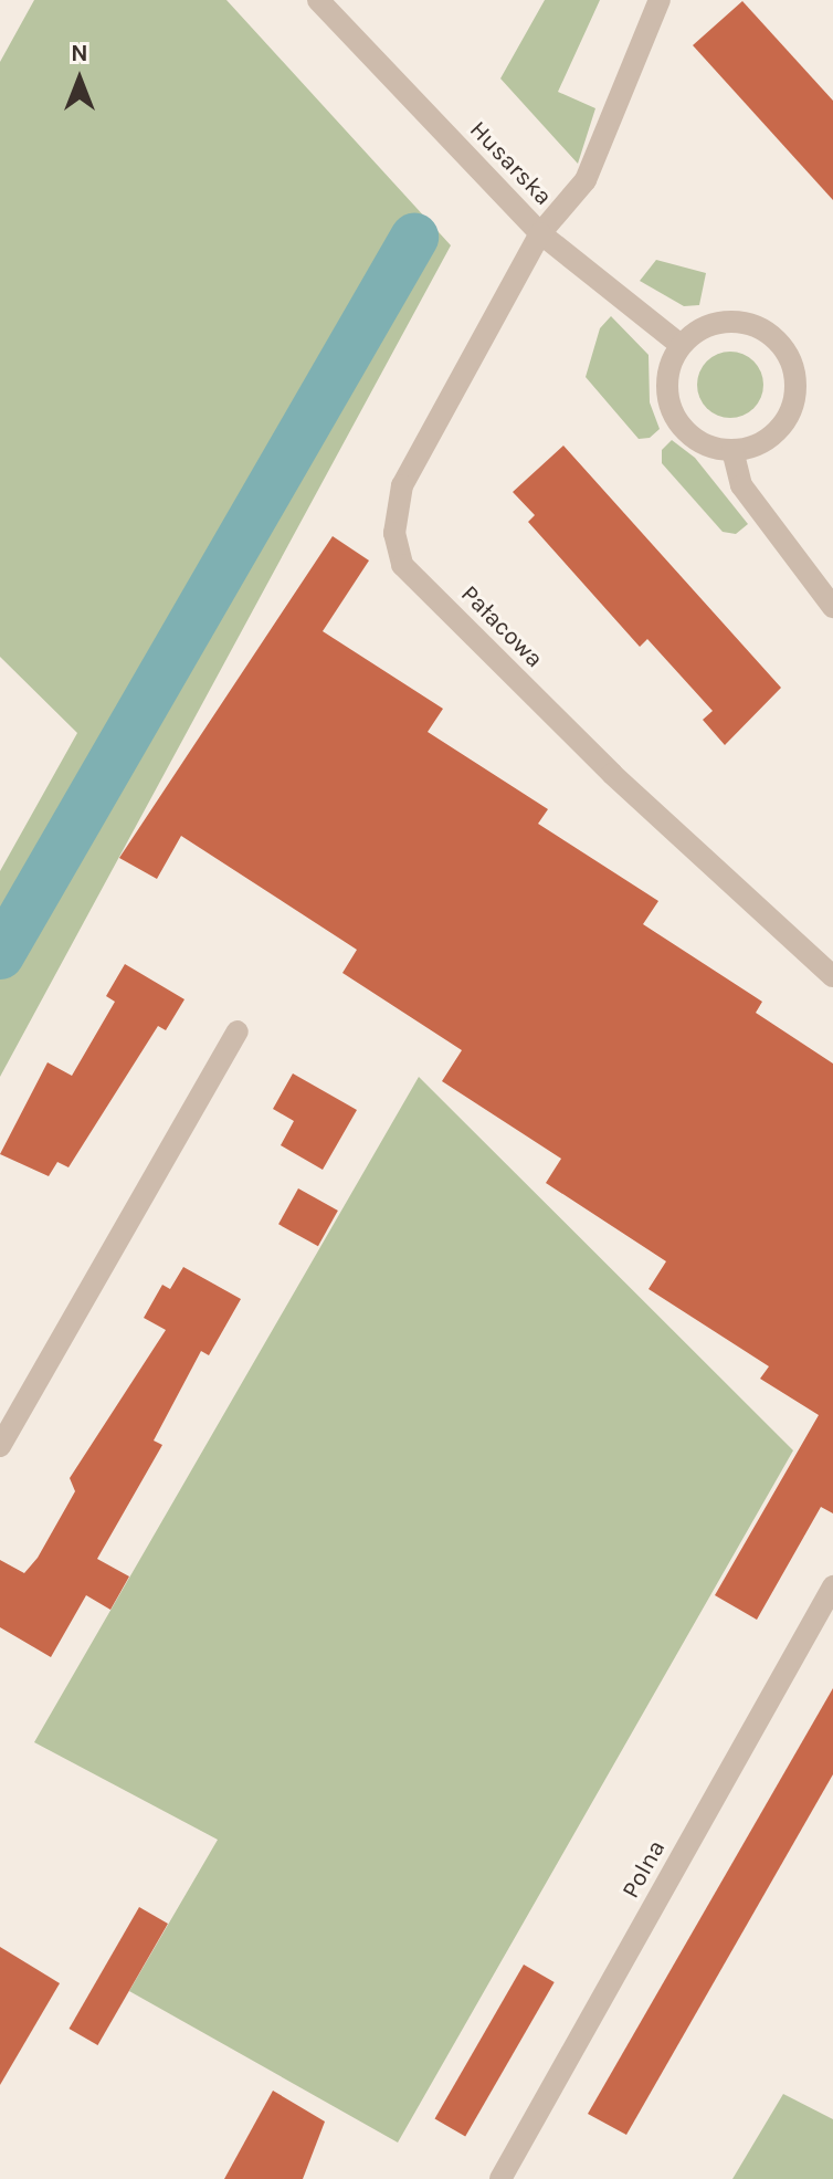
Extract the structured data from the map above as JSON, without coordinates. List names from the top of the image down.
{
  "streets": {
    "street": ["Husarska", "Pałacowa", "Polna"]
  },
  "crossings": [
    ["Husarska", "Pałacowa"]
  ],
  "north": "top"
}
